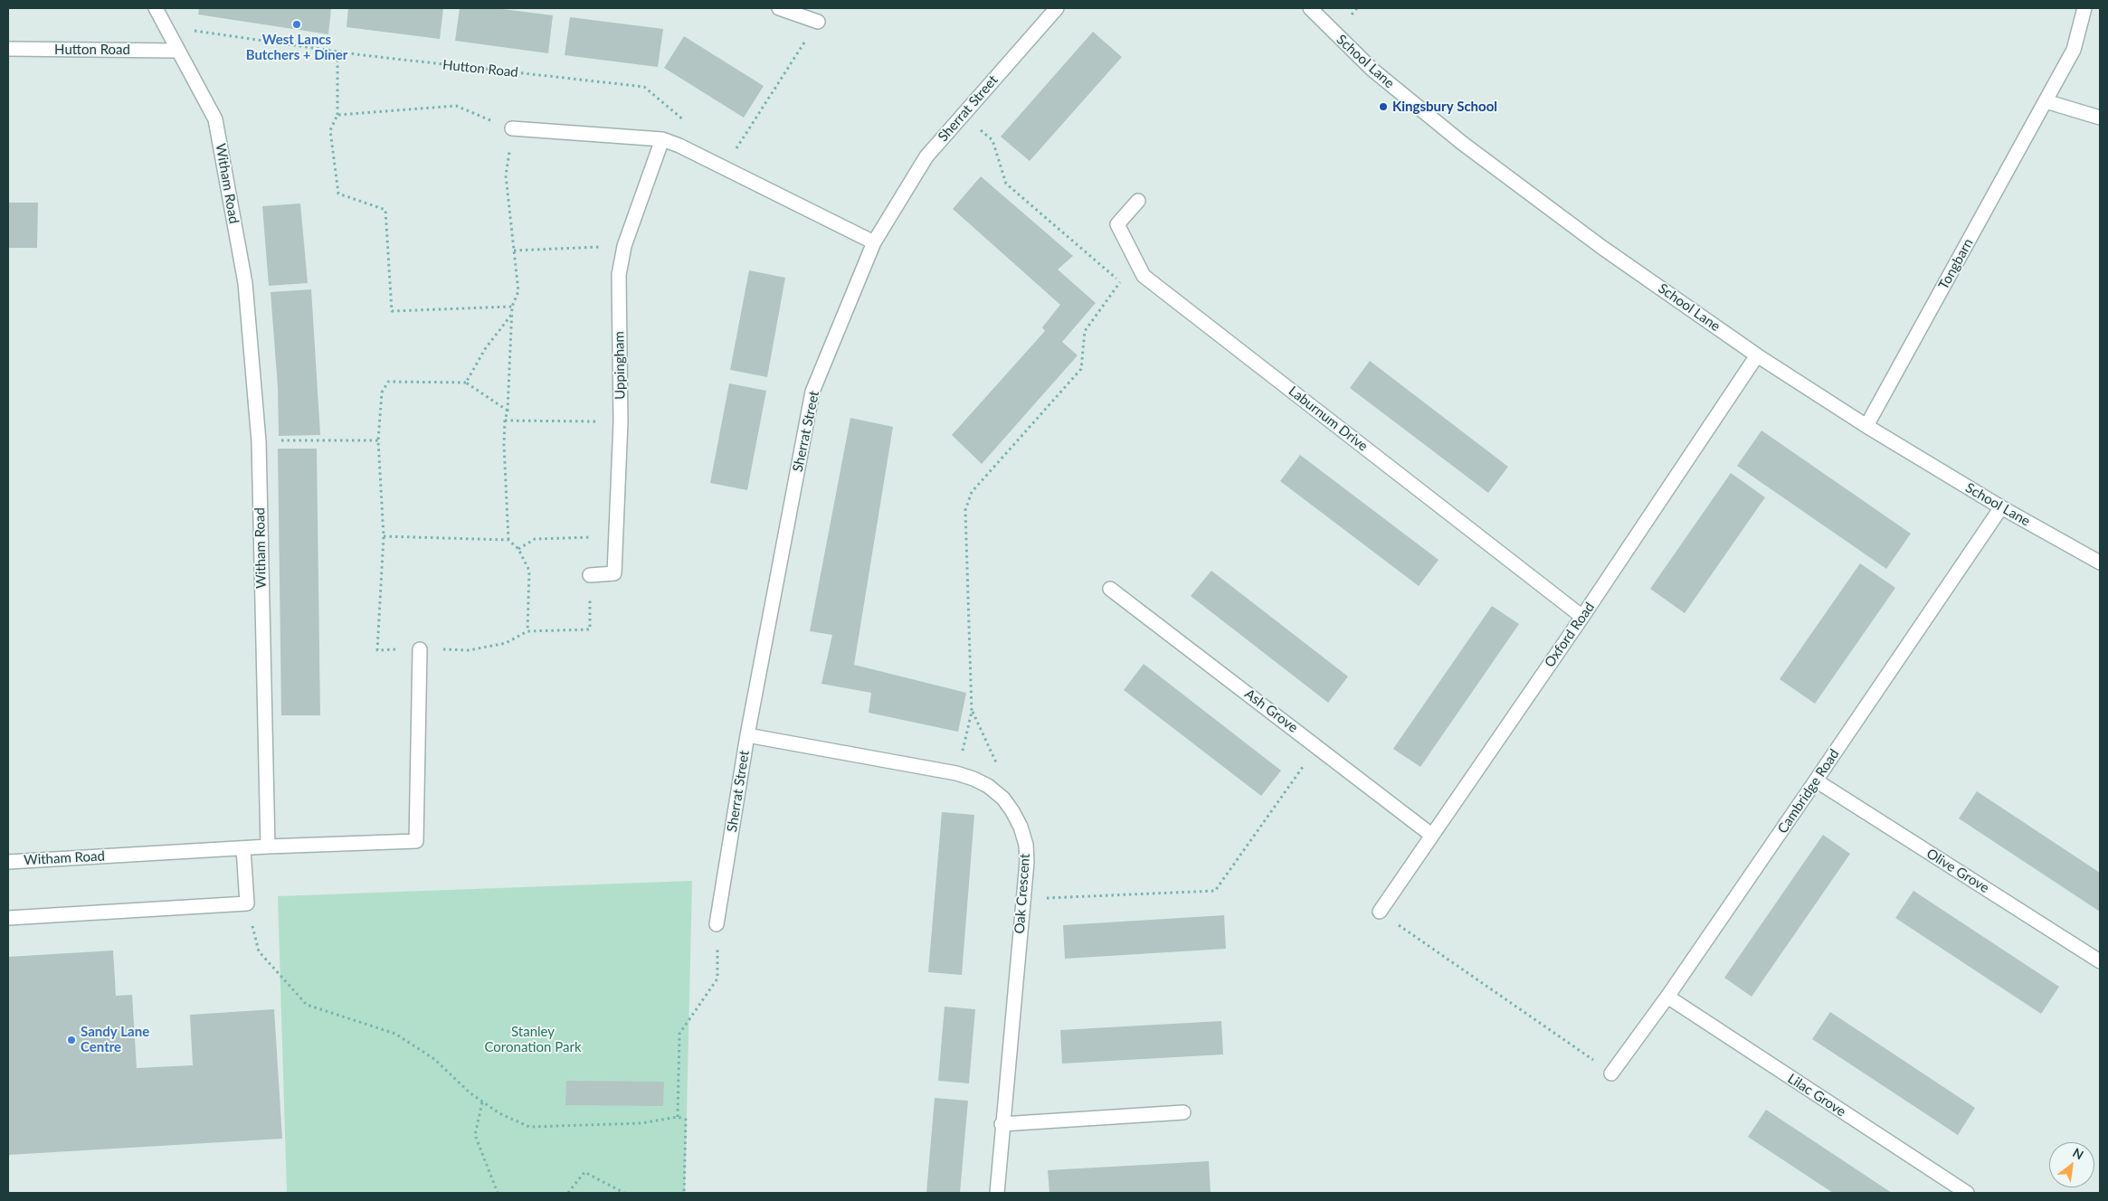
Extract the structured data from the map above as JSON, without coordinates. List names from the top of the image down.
{
  "streets": {
    "street": [
      "Hutton Road",
      "School Lane",
      "Sherrat Street",
      "Witham Road",
      "Tongbarn",
      "Uppingham",
      "Laburnum Drive",
      "Oxford Road",
      "Ash Grove",
      "Cambridge Road",
      "Olive Grove",
      "Oak Crescent",
      "Lilac Grove"
    ]
  },
  "crossings": [
    ["Hutton Road", "Witham Road"],
    ["School Lane", "Tongbarn"],
    ["School Lane", "Oxford Road"],
    ["School Lane", "Cambridge Road"],
    ["Sherrat Street", "Oak Crescent"],
    ["Laburnum Drive", "Oxford Road"],
    ["Oxford Road", "Ash Grove"],
    ["Cambridge Road", "Olive Grove"],
    ["Cambridge Road", "Lilac Grove"]
  ],
  "parks": ["Stanley Coronation Park"],
  "places": ["West Lancs Butchers + Diner", "Kingsbury School", "Sandy Lane Centre"],
  "north": "top right"
}
